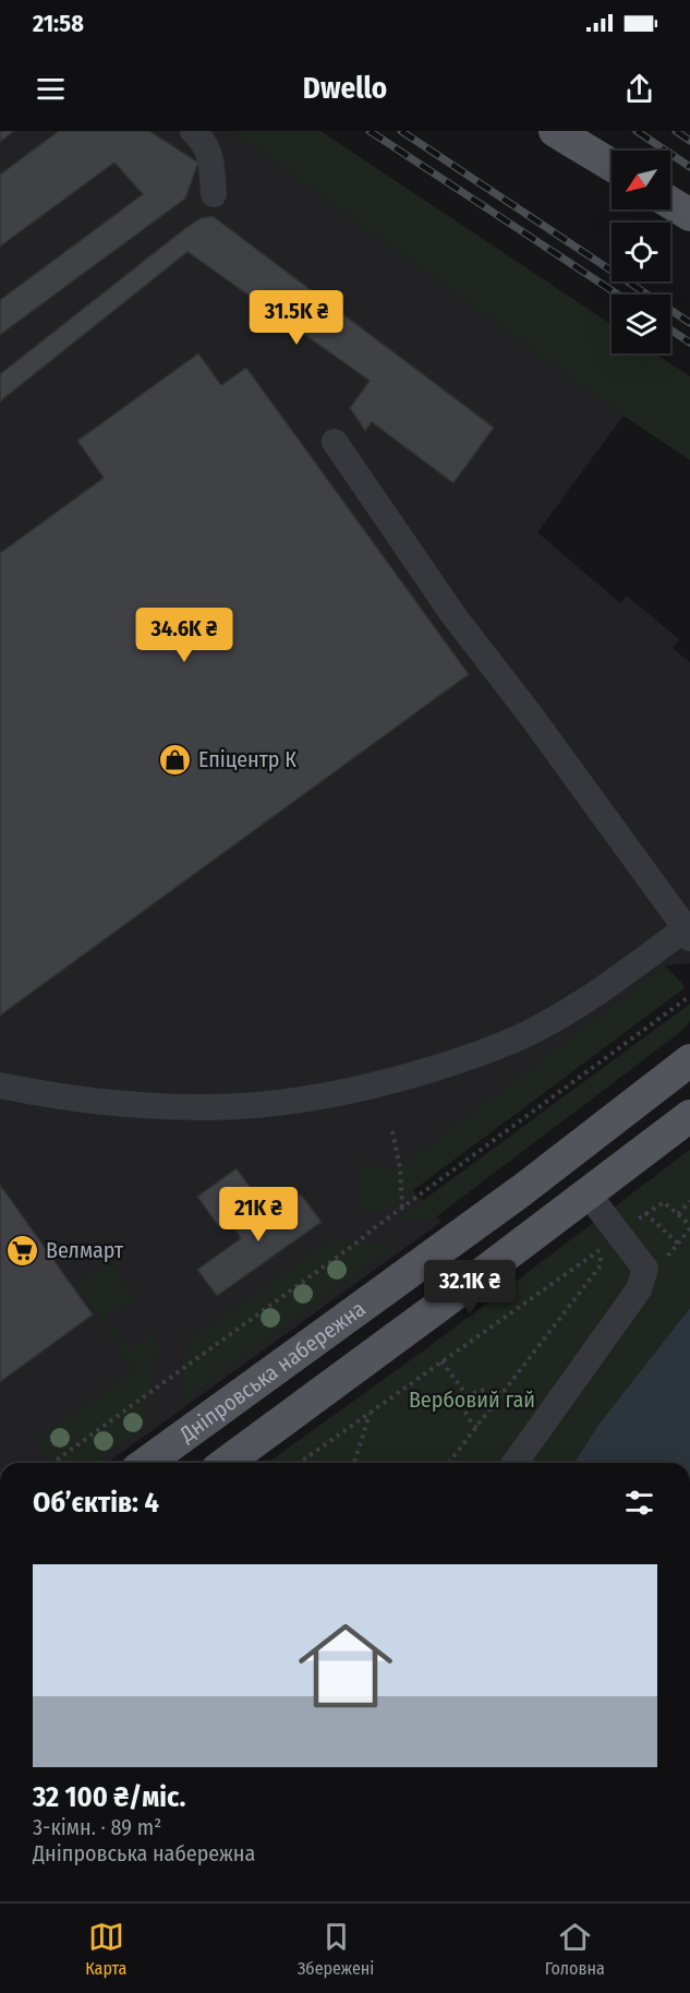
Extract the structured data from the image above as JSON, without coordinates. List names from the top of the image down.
{
  "streets": {
    "main road": ["Дніпровська набережна"]
  },
  "parks": ["Вербовий гай"],
  "places": {
    "shop": ["Епіцентр К"],
    "supermarket": ["Велмарт"]
  },
  "north": "bottom left",
  "page": {
    "status": "21:58",
    "header": "Dwello",
    "price": [
      "31.5K ₴",
      "34.6K ₴",
      "21K ₴",
      "32.1K ₴"
    ],
    "heading": "Об’єктів: 4",
    "list": [
      {
        "name": "32 100 ₴/міс.",
        "note": "3-кімн. · 89 m² · Дніпровська набережна"
      }
    ],
    "tabs": ["Карта", "Збережені", "Головна"]
  }
}
